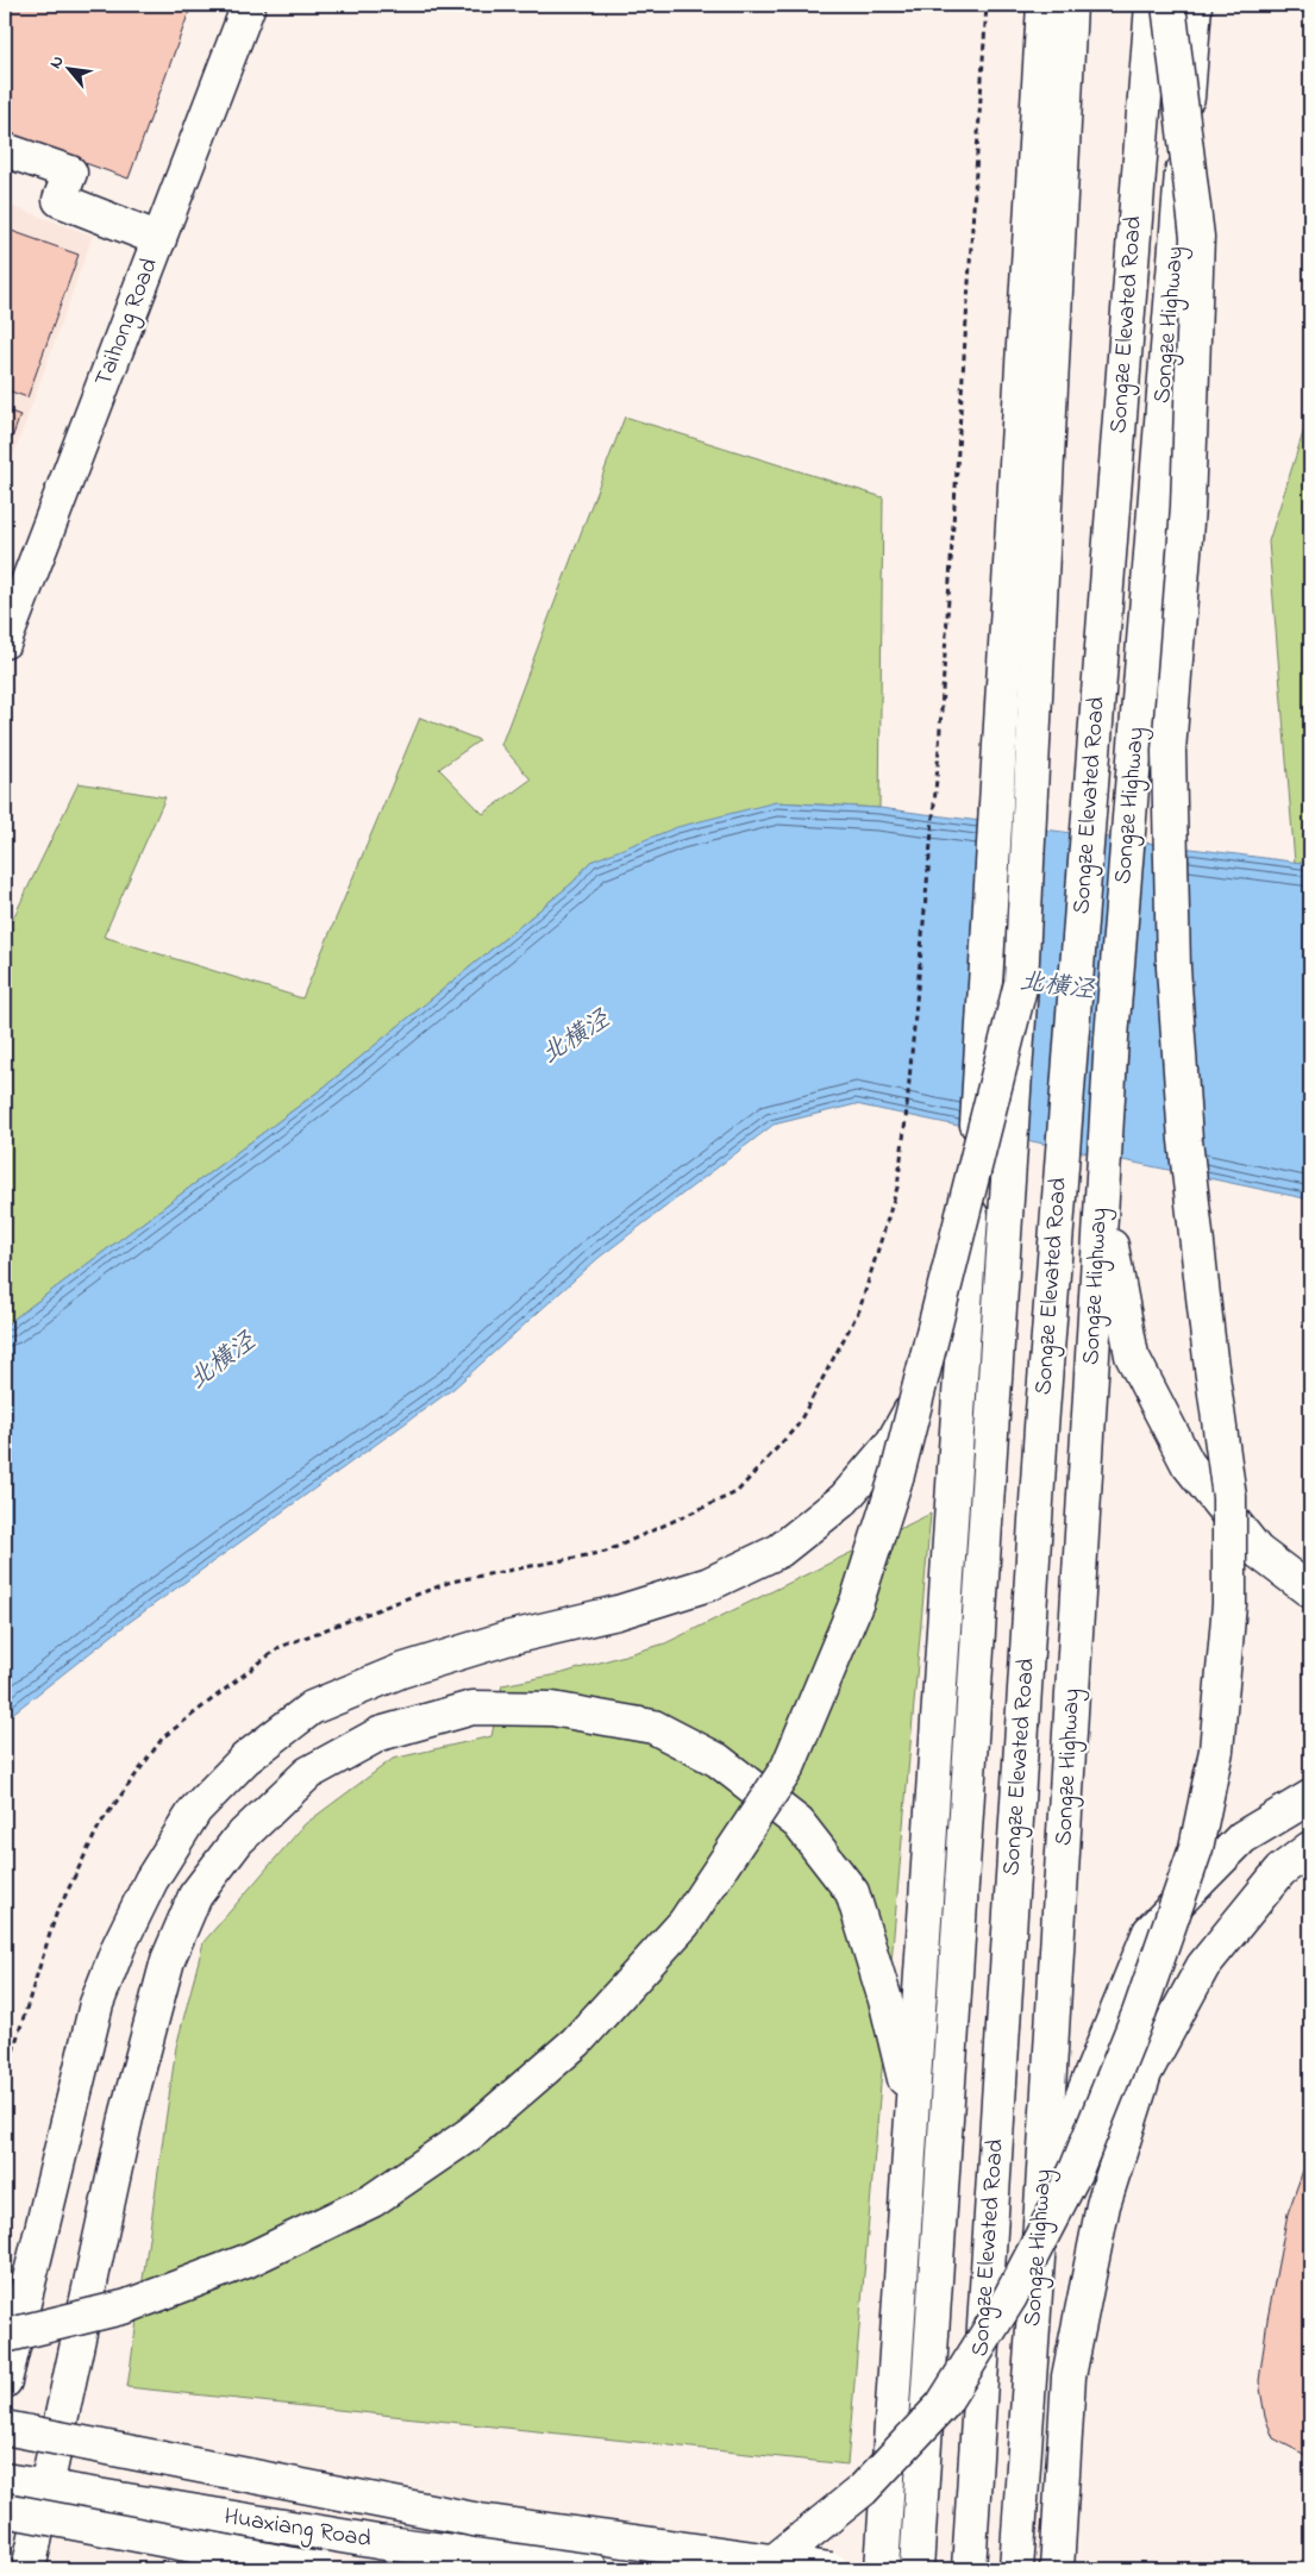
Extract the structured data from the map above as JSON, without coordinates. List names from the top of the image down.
{
  "streets": {
    "main road": [
      "Taihong Road",
      "Songze Elevated Road",
      "Songze Highway",
      "Huaxiang Road"
    ]
  },
  "water": ["北横泾"],
  "north": "top left"
}
